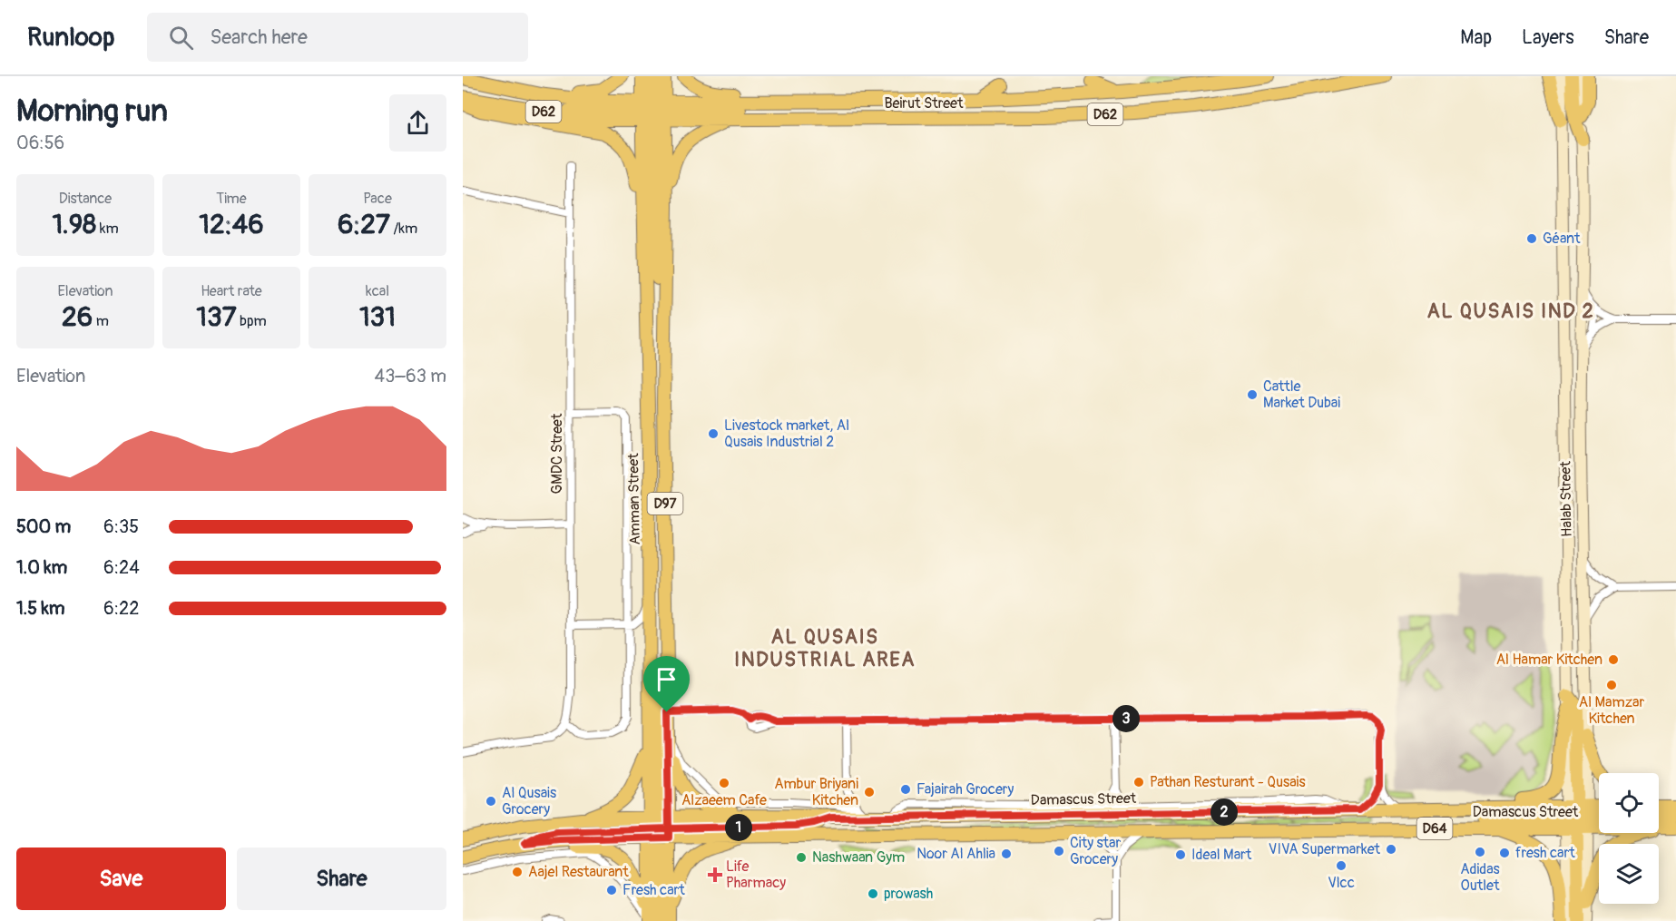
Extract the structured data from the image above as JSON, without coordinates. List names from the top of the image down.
{
  "streets": {
    "main road": [
      "Beirut Street",
      "D62",
      "Amman Street",
      "D97",
      "Damascus Street",
      "D64"
    ],
    "street": ["GMDC Street", "Halab Street"]
  },
  "crossings": [
    ["Beirut Street", "D62"],
    ["Beirut Street", "Amman Street"],
    ["D62", "Amman Street"],
    ["Amman Street", "Damascus Street"],
    ["Halab Street", "Damascus Street"]
  ],
  "districts": ["AL QUSAIS IND 2", "AL QUSAIS INDUSTRIAL AREA"],
  "places": {
    "other": [
      "Géant",
      "Cattle Market Dubai",
      "Livestock market, Al Qusais Industrial 2",
      "Al Hamar Kitchen",
      "Al Mamzar Kitchen",
      "Pathan Resturant - Qusais",
      "Alzaeem Cafe",
      "Fajairah Grocery",
      "Ambur Briyani Kitchen",
      "Al Qusais Grocery",
      "VIVA Supermarket",
      "City star Grocery",
      "Adidas Outlet",
      "fresh cart",
      "Noor Al Ahlia",
      "Ideal Mart",
      "Nashwaan Gym",
      "Vlcc",
      "Aajel Restaurant",
      "Fresh cart",
      "prowash"
    ],
    "health": ["Life Pharmacy"]
  },
  "page": {
    "header": "Runloop",
    "search": "Search here",
    "nav": ["Map", "Layers", "Share"],
    "heading": ["Morning run", "06:56"],
    "stats": [
      ["Distance", "1.98 km"],
      ["Time", "12:46"],
      ["Pace", "6:27 /km"],
      ["Elevation", "26 m"],
      ["Heart rate", "137 bpm"],
      ["kcal", "131"]
    ],
    "chart": ["Elevation", "43–63 m"],
    "list": [
      {
        "name": "500 m",
        "note": "6:35"
      },
      {
        "name": "1.0 km",
        "note": "6:24"
      },
      {
        "name": "1.5 km",
        "note": "6:22"
      }
    ],
    "pins": ["3", "2", "1"],
    "buttons": ["Save", "Share"]
  }
}
